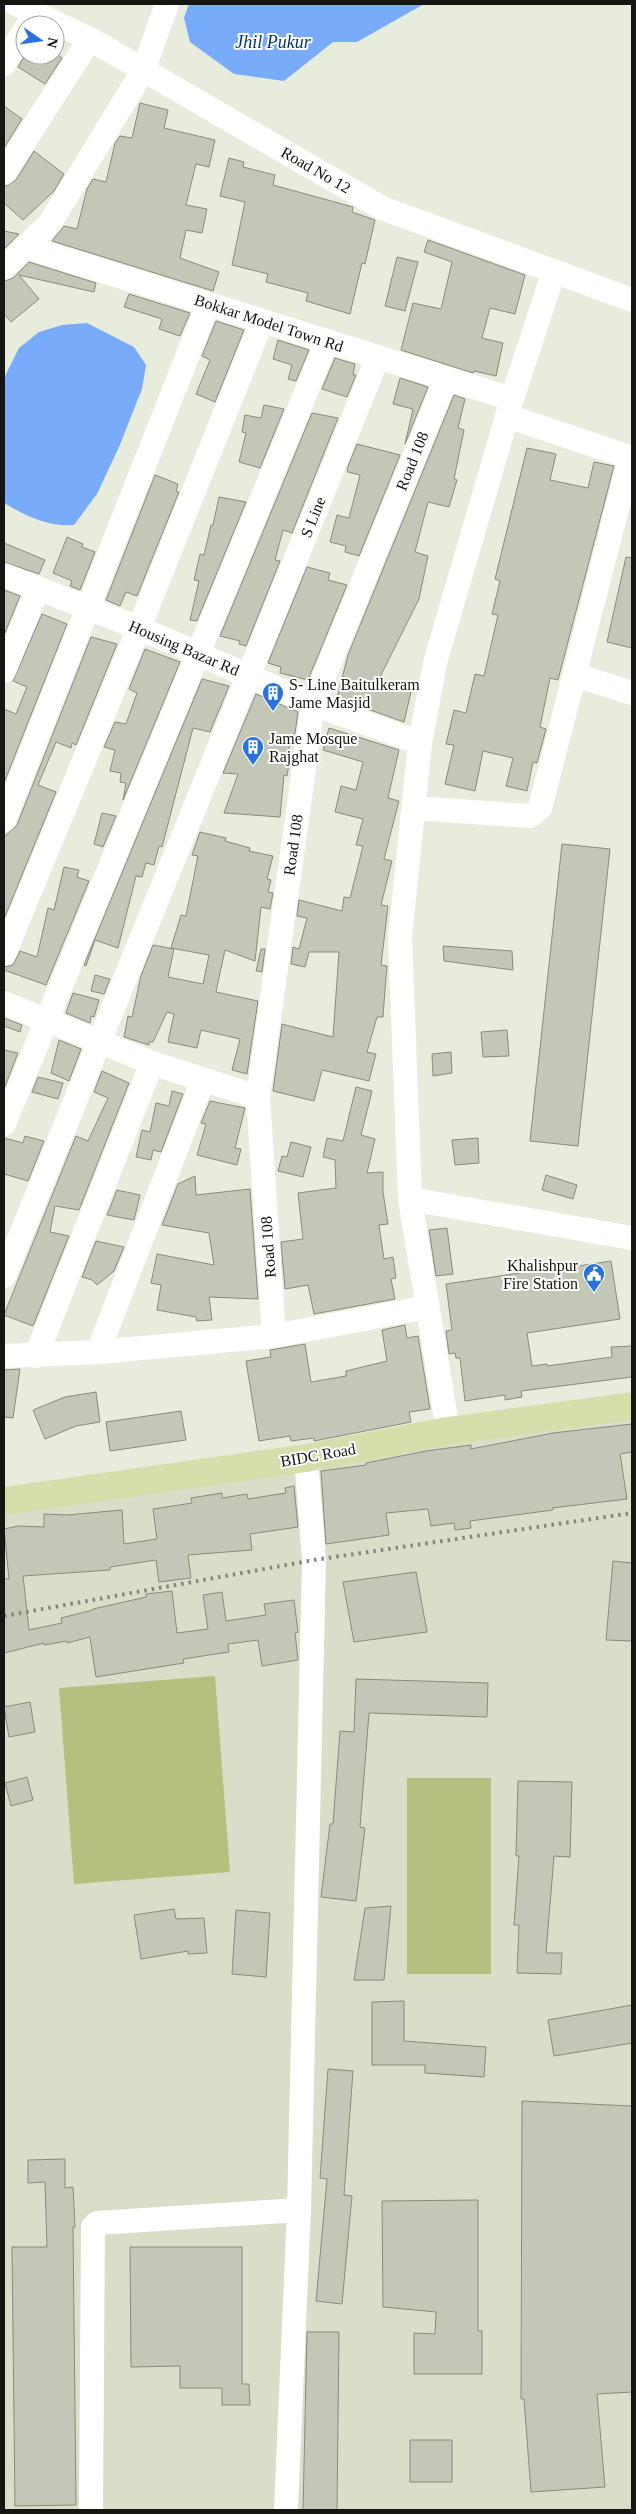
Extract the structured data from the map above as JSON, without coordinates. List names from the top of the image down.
{
  "streets": {
    "main road": ["BIDC Road"],
    "street": [
      "Road No 12",
      "Bokkar Model Town Rd",
      "Road 108",
      "S Line",
      "Housing Bazar Rd"
    ]
  },
  "crossings": [
    ["Bokkar Model Town Rd", "Road 108"],
    ["Bokkar Model Town Rd", "S Line"],
    ["Road 108", "Housing Bazar Rd"],
    ["S Line", "Housing Bazar Rd"]
  ],
  "water": ["Jhil Pukur"],
  "places": {
    "building": ["S- Line Baitulkeram Jame Masjid", "Jame Mosque Rajghat"],
    "public building": ["Khalishpur Fire Station"]
  },
  "north": "right"
}
